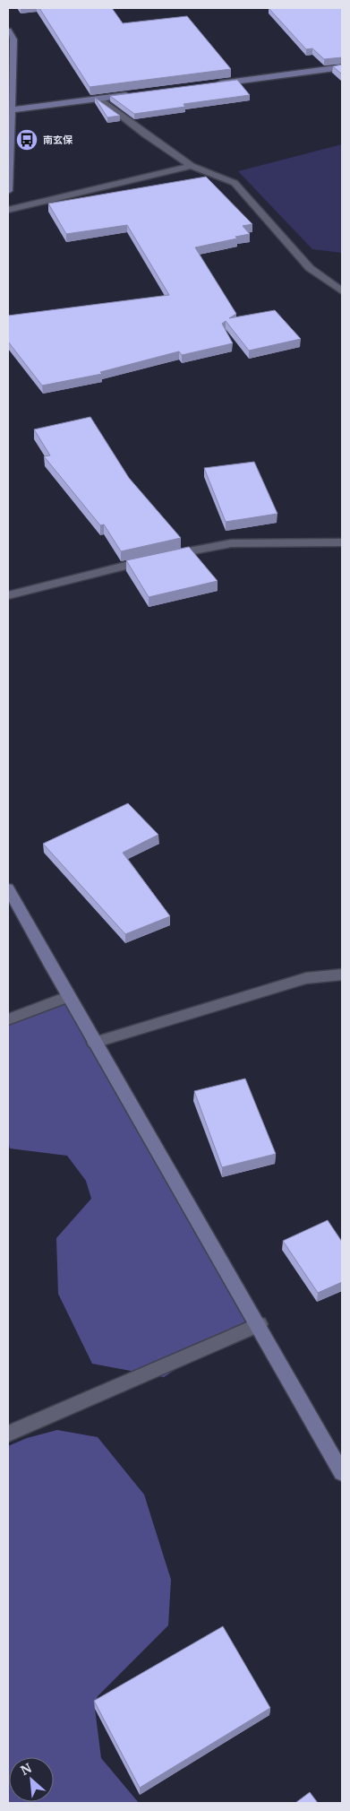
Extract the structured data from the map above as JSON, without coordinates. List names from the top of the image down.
{
  "places": {
    "bus stop": ["南玄保"]
  },
  "north": "top left"
}
